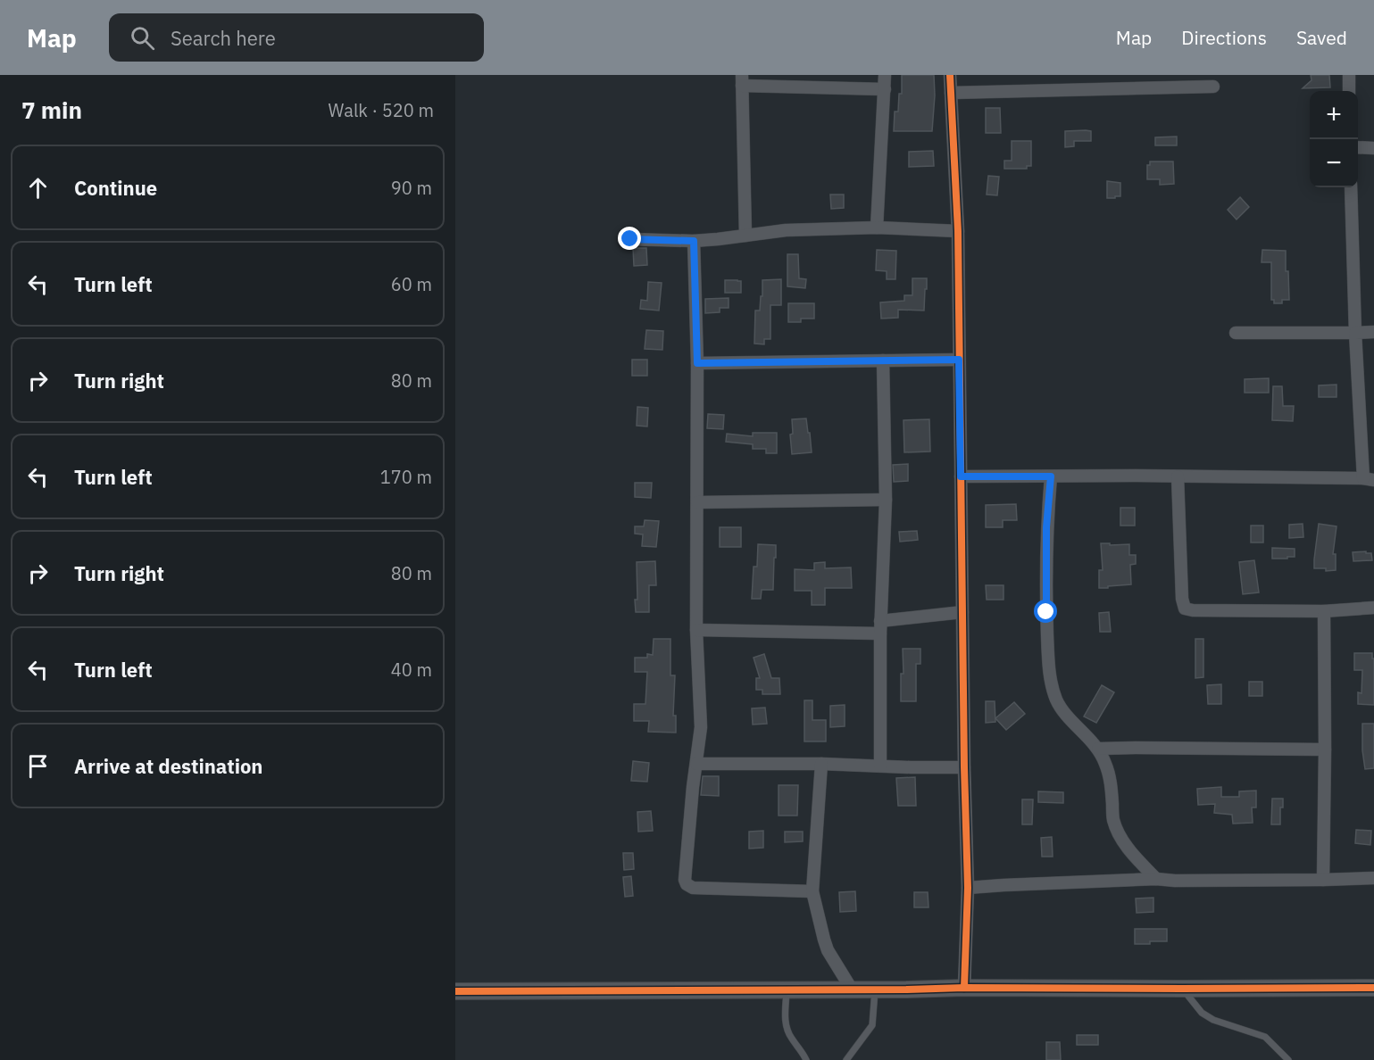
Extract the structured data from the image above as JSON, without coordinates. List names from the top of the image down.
{
  "page": {
    "header": "Map",
    "search": "Search here",
    "nav": ["Map", "Directions", "Saved"],
    "heading": ["7 min", "Walk · 520 m"],
    "map_buttons": ["+", "−"],
    "list": [
      ["Continue", "90 m"],
      ["Turn left", "60 m"],
      ["Turn right", "80 m"],
      ["Turn left", "170 m"],
      ["Turn right", "80 m"],
      ["Turn left", "40 m"],
      "Arrive at destination"
    ]
  }
}
